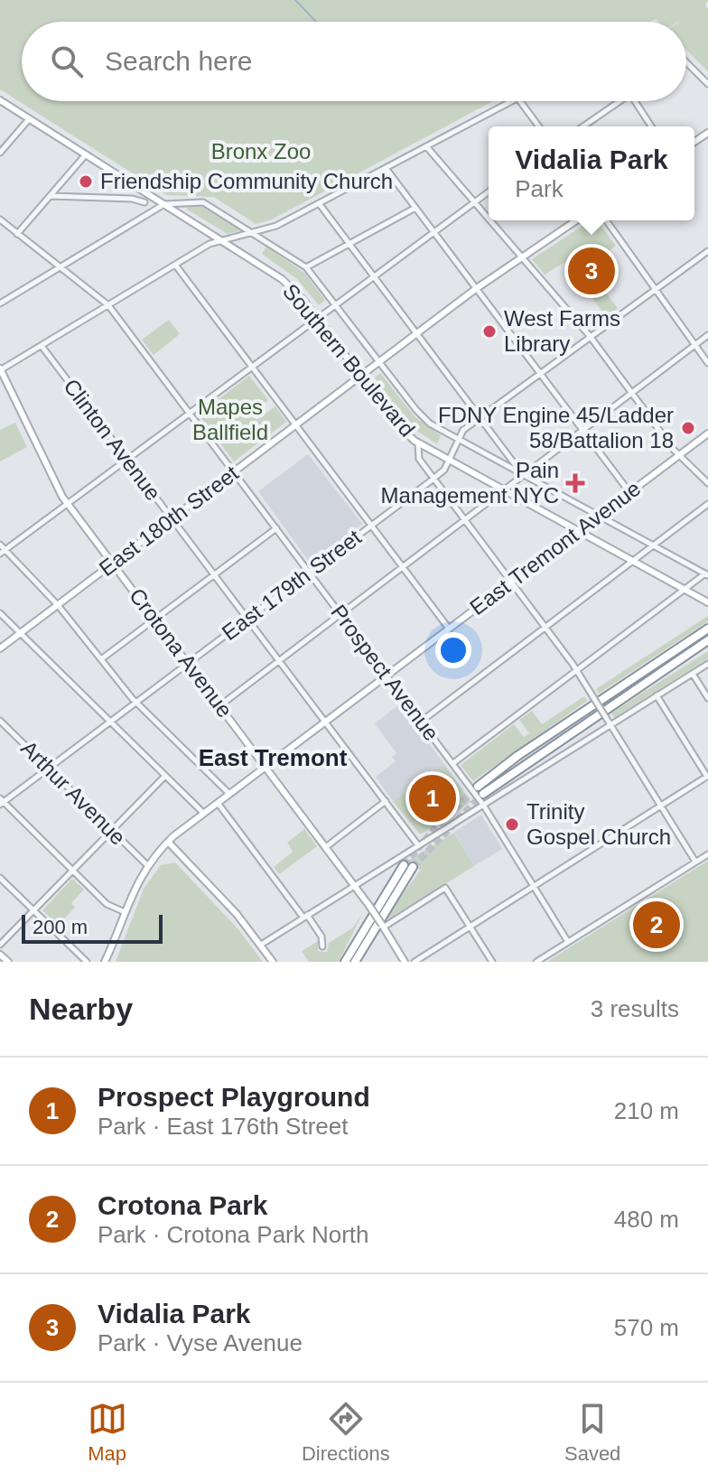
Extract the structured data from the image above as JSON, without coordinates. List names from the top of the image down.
{
  "streets": {
    "main road": [
      "Southern Boulevard",
      "East 180th Street",
      "East Tremont Avenue",
      "Crotona Avenue"
    ],
    "street": [
      "Clinton Avenue",
      "East 179th Street",
      "Prospect Avenue",
      "Arthur Avenue"
    ]
  },
  "crossings": [
    ["Southern Boulevard", "East 180th Street"],
    ["Southern Boulevard", "East Tremont Avenue"],
    ["Southern Boulevard", "East 179th Street"],
    ["Clinton Avenue", "East 180th Street"],
    ["Clinton Avenue", "East Tremont Avenue"],
    ["Clinton Avenue", "East 179th Street"],
    ["East 180th Street", "Crotona Avenue"],
    ["East 180th Street", "Prospect Avenue"],
    ["East Tremont Avenue", "Crotona Avenue"],
    ["East Tremont Avenue", "Prospect Avenue"],
    ["East Tremont Avenue", "Arthur Avenue"],
    ["East 179th Street", "Crotona Avenue"],
    ["East 179th Street", "Prospect Avenue"],
    ["East 179th Street", "Arthur Avenue"]
  ],
  "districts": ["East Tremont"],
  "parks": ["Bronx Zoo", "Mapes Ballfield"],
  "places": {
    "other": [
      "Friendship Community Church",
      "West Farms Library",
      "FDNY Engine 45/Ladder 58/Battalion 18",
      "Trinity Gospel Church"
    ],
    "health": ["Pain Management NYC"]
  },
  "scale_bar": "200 m",
  "page": {
    "search": "Search here",
    "popup": ["Vidalia Park", "Park"],
    "pins": ["3", "1", "2"],
    "scale": "200 m",
    "heading": ["Nearby", "3 results"],
    "list": [
      {
        "mark": "1",
        "name": "Prospect Playground",
        "note": "Park · East 176th Street",
        "value": "210 m"
      },
      {
        "mark": "2",
        "name": "Crotona Park",
        "note": "Park · Crotona Park North",
        "value": "480 m"
      },
      {
        "mark": "3",
        "name": "Vidalia Park",
        "note": "Park · Vyse Avenue",
        "value": "570 m"
      }
    ],
    "nav": ["Map", "Directions", "Saved"]
  }
}
